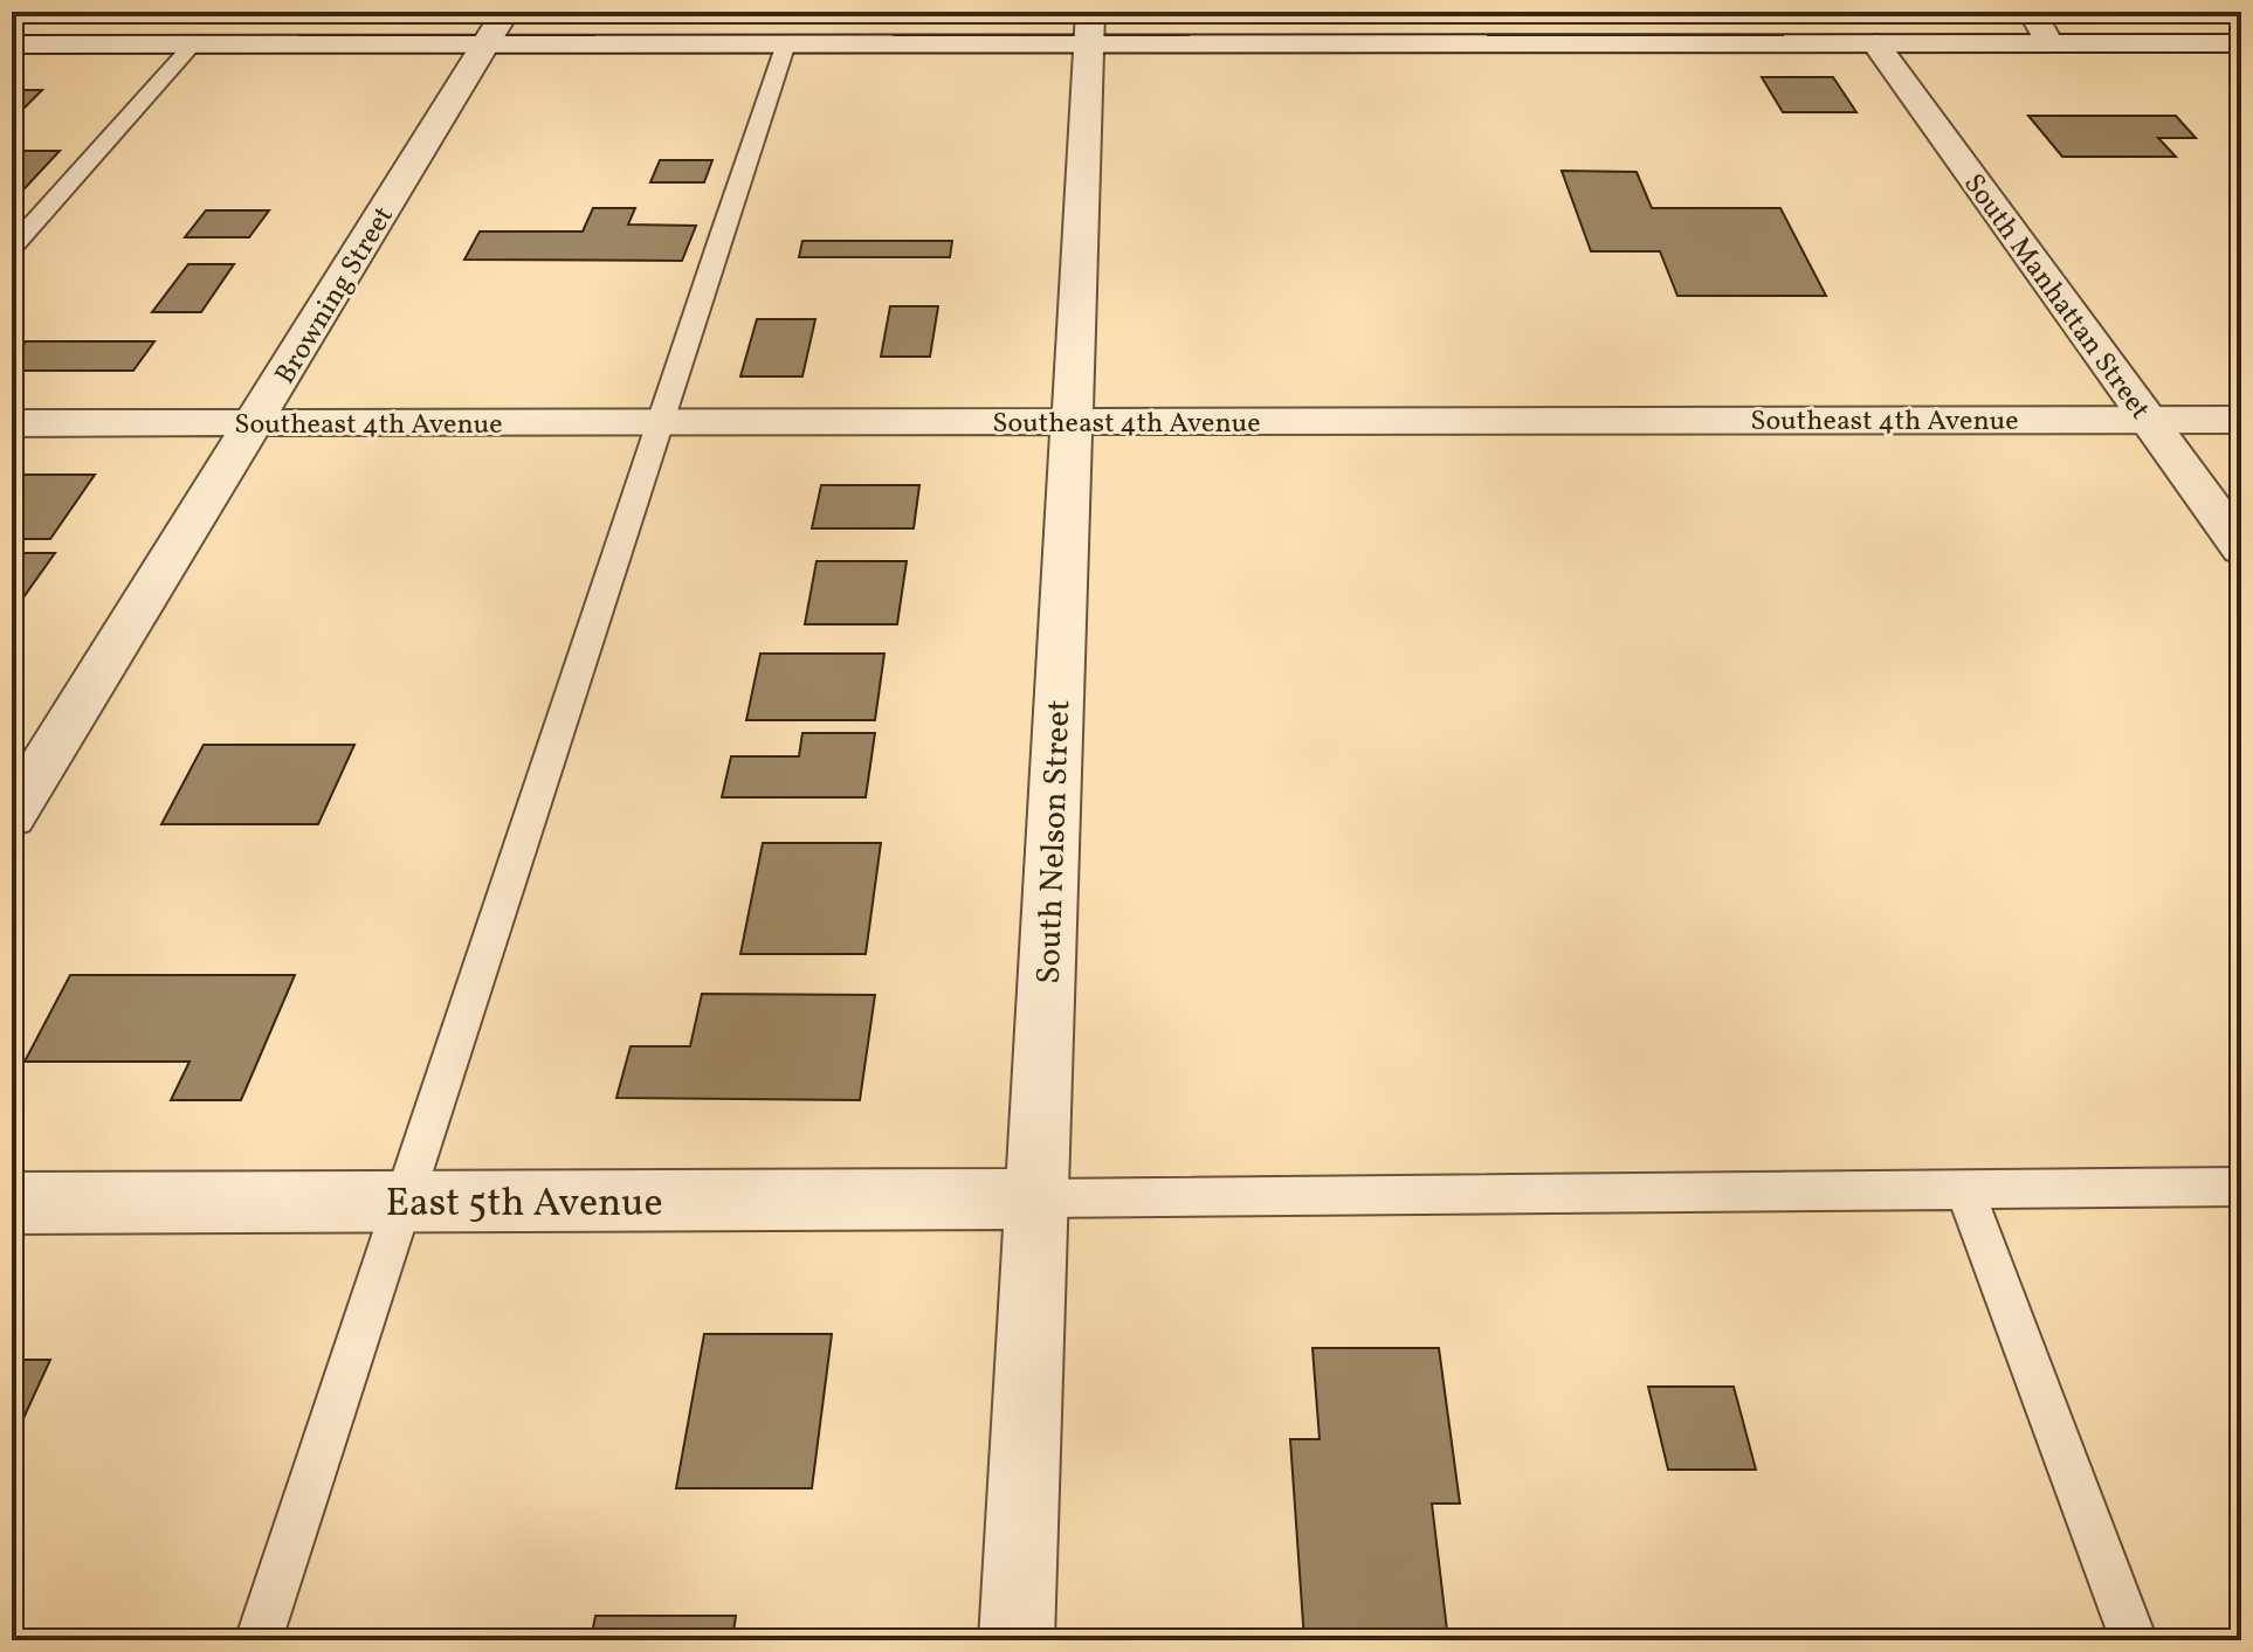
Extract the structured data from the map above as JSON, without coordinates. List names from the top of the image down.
{
  "streets": {
    "street": [
      "Browning Street",
      "South Manhattan Street",
      "Southeast 4th Avenue",
      "South Nelson Street",
      "East 5th Avenue"
    ]
  },
  "crossings": [
    ["Browning Street", "Southeast 4th Avenue"],
    ["South Manhattan Street", "Southeast 4th Avenue"],
    ["Southeast 4th Avenue", "South Nelson Street"],
    ["South Nelson Street", "East 5th Avenue"]
  ]
}
